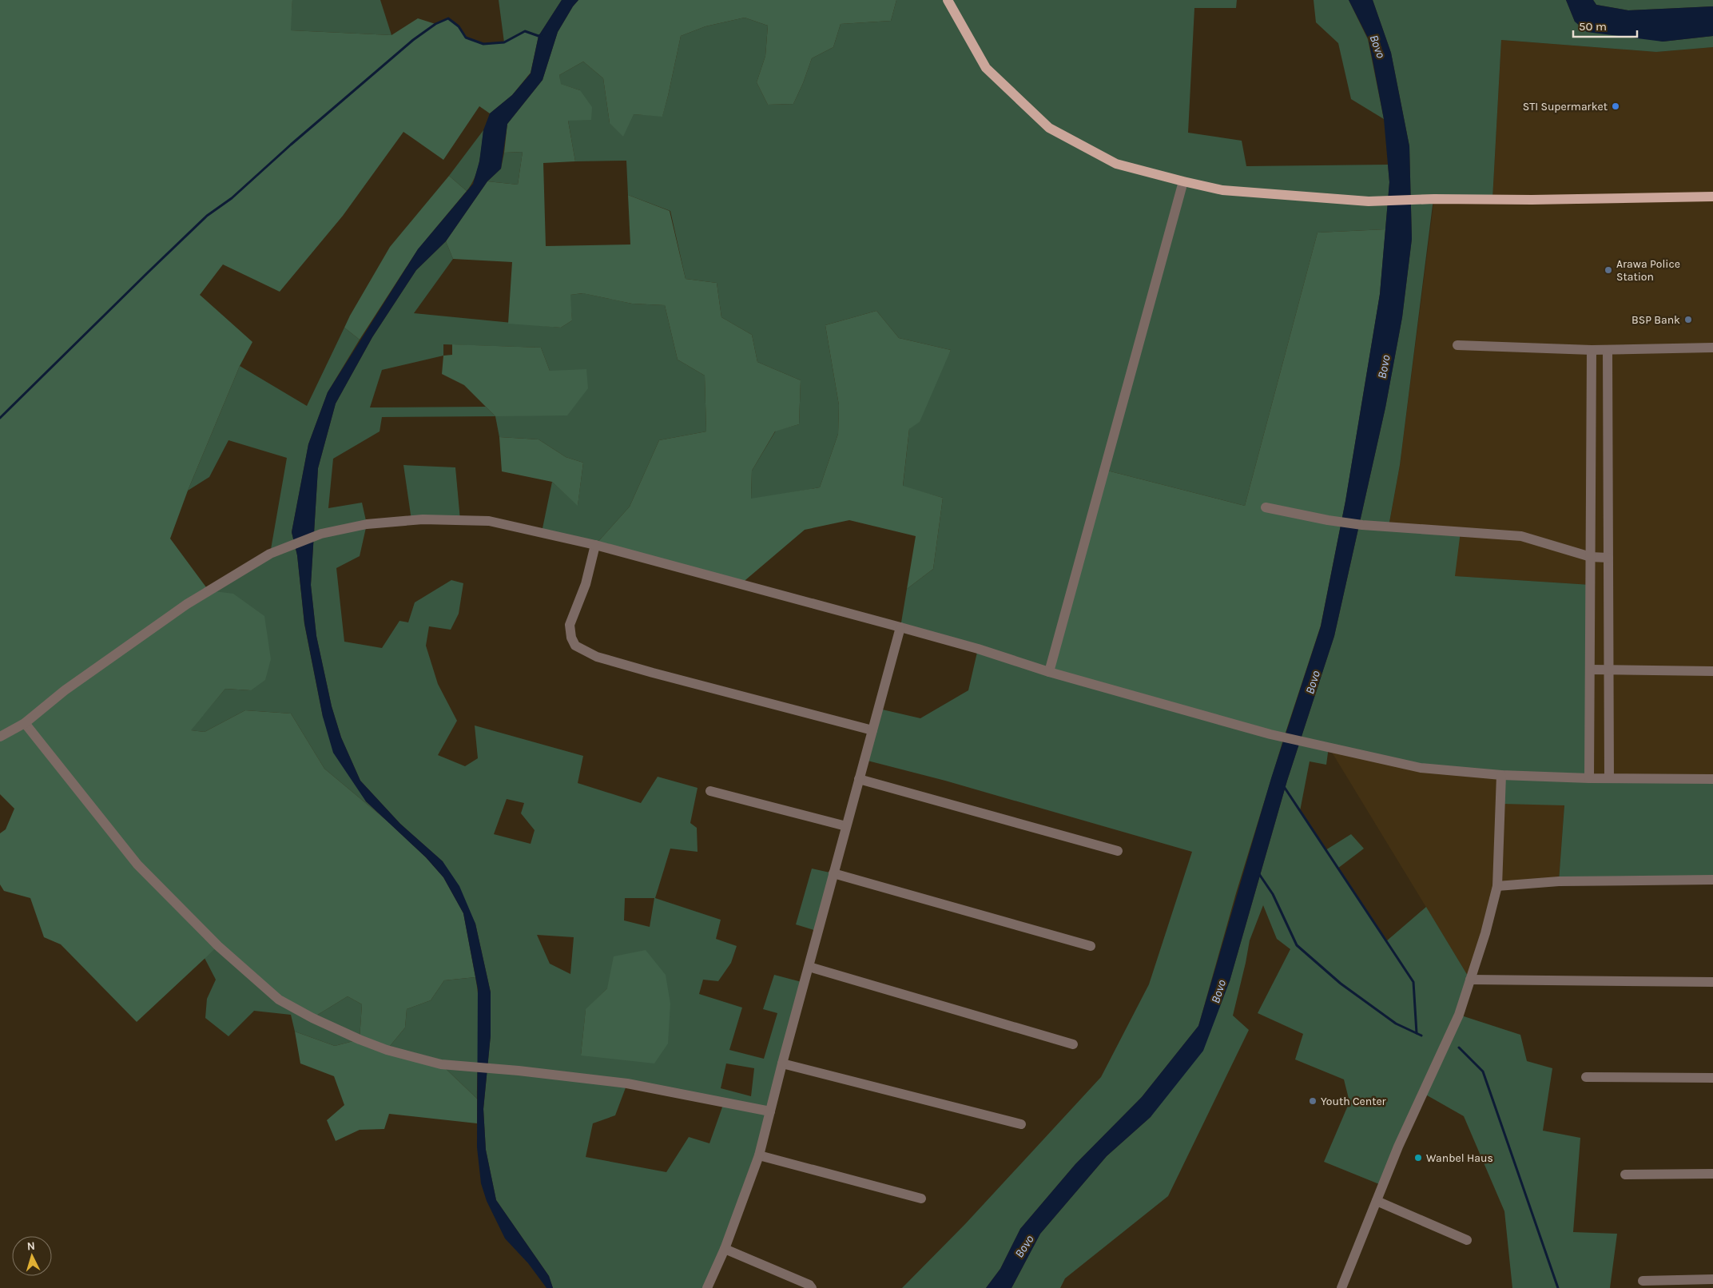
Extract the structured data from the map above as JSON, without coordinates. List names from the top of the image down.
{
  "water": ["Bovo"],
  "places": [
    "STI Supermarket",
    "Arawa Police Station",
    "BSP Bank",
    "Youth Center",
    "Wanbel Haus"
  ],
  "scale_bar": "50 m",
  "north": "top"
}
